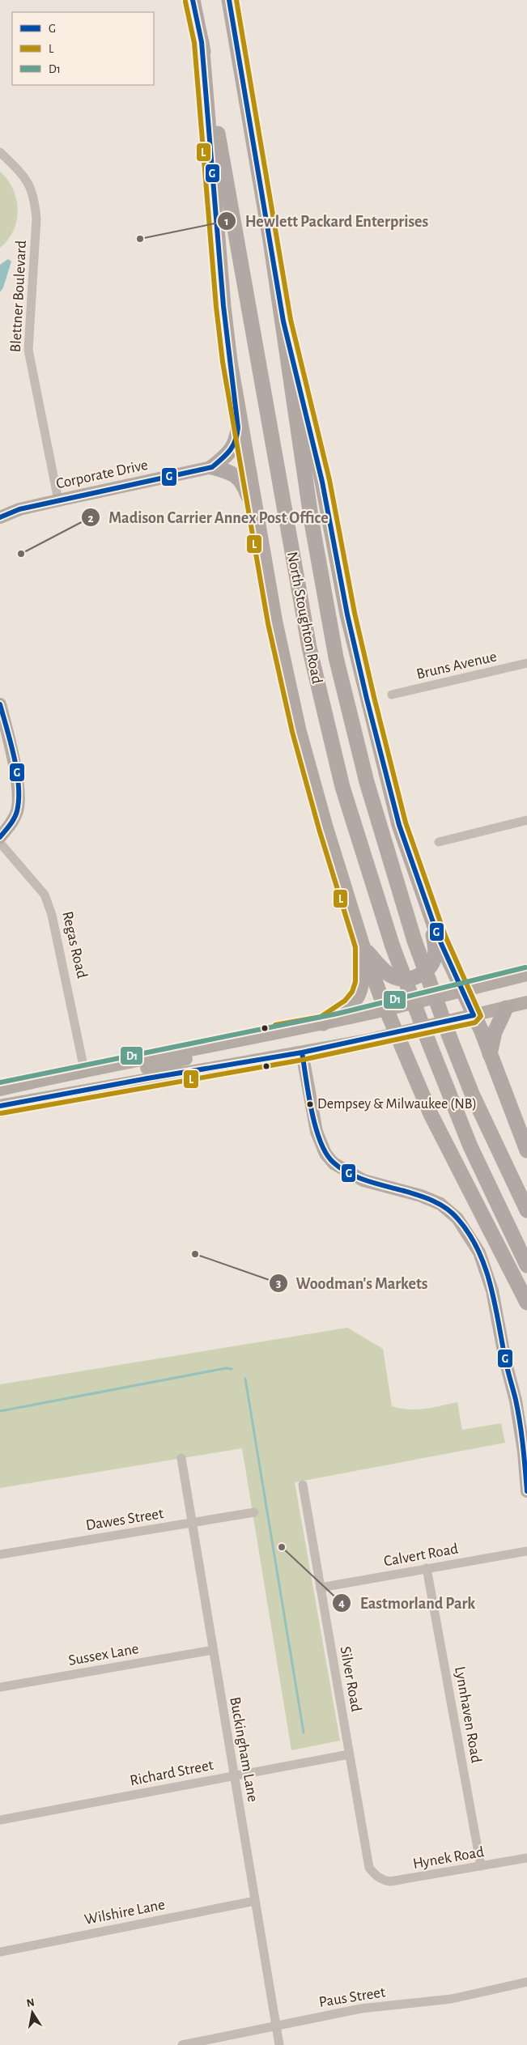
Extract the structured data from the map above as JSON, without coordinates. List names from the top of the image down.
{
  "streets": {
    "main road": ["North Stoughton Road"],
    "street": [
      "Blettner Boulevard",
      "Corporate Drive",
      "Bruns Avenue",
      "Regas Road",
      "Dawes Street",
      "Calvert Road",
      "Sussex Lane",
      "Silver Road",
      "Lynnhaven Road",
      "Buckingham Lane",
      "Richard Street",
      "Hynek Road",
      "Wilshire Lane",
      "Paus Street"
    ]
  },
  "crossings": [
    ["Blettner Boulevard", "Corporate Drive"],
    ["Dawes Street", "Buckingham Lane"],
    ["Calvert Road", "Silver Road"],
    ["Calvert Road", "Lynnhaven Road"],
    ["Sussex Lane", "Buckingham Lane"],
    ["Silver Road", "Richard Street"],
    ["Silver Road", "Hynek Road"],
    ["Lynnhaven Road", "Hynek Road"],
    ["Buckingham Lane", "Richard Street"],
    ["Buckingham Lane", "Wilshire Lane"],
    ["Buckingham Lane", "Paus Street"]
  ],
  "places": [
    "Hewlett Packard Enterprises",
    "Madison Carrier Annex Post Office",
    "Dempsey & Milwaukee (NB)",
    "Woodman's Markets",
    "Eastmorland Park"
  ],
  "lines": ["transit line G", "transit line L", "transit line D1"],
  "legend": ["G", "L", "D1"],
  "north": "top"
}
